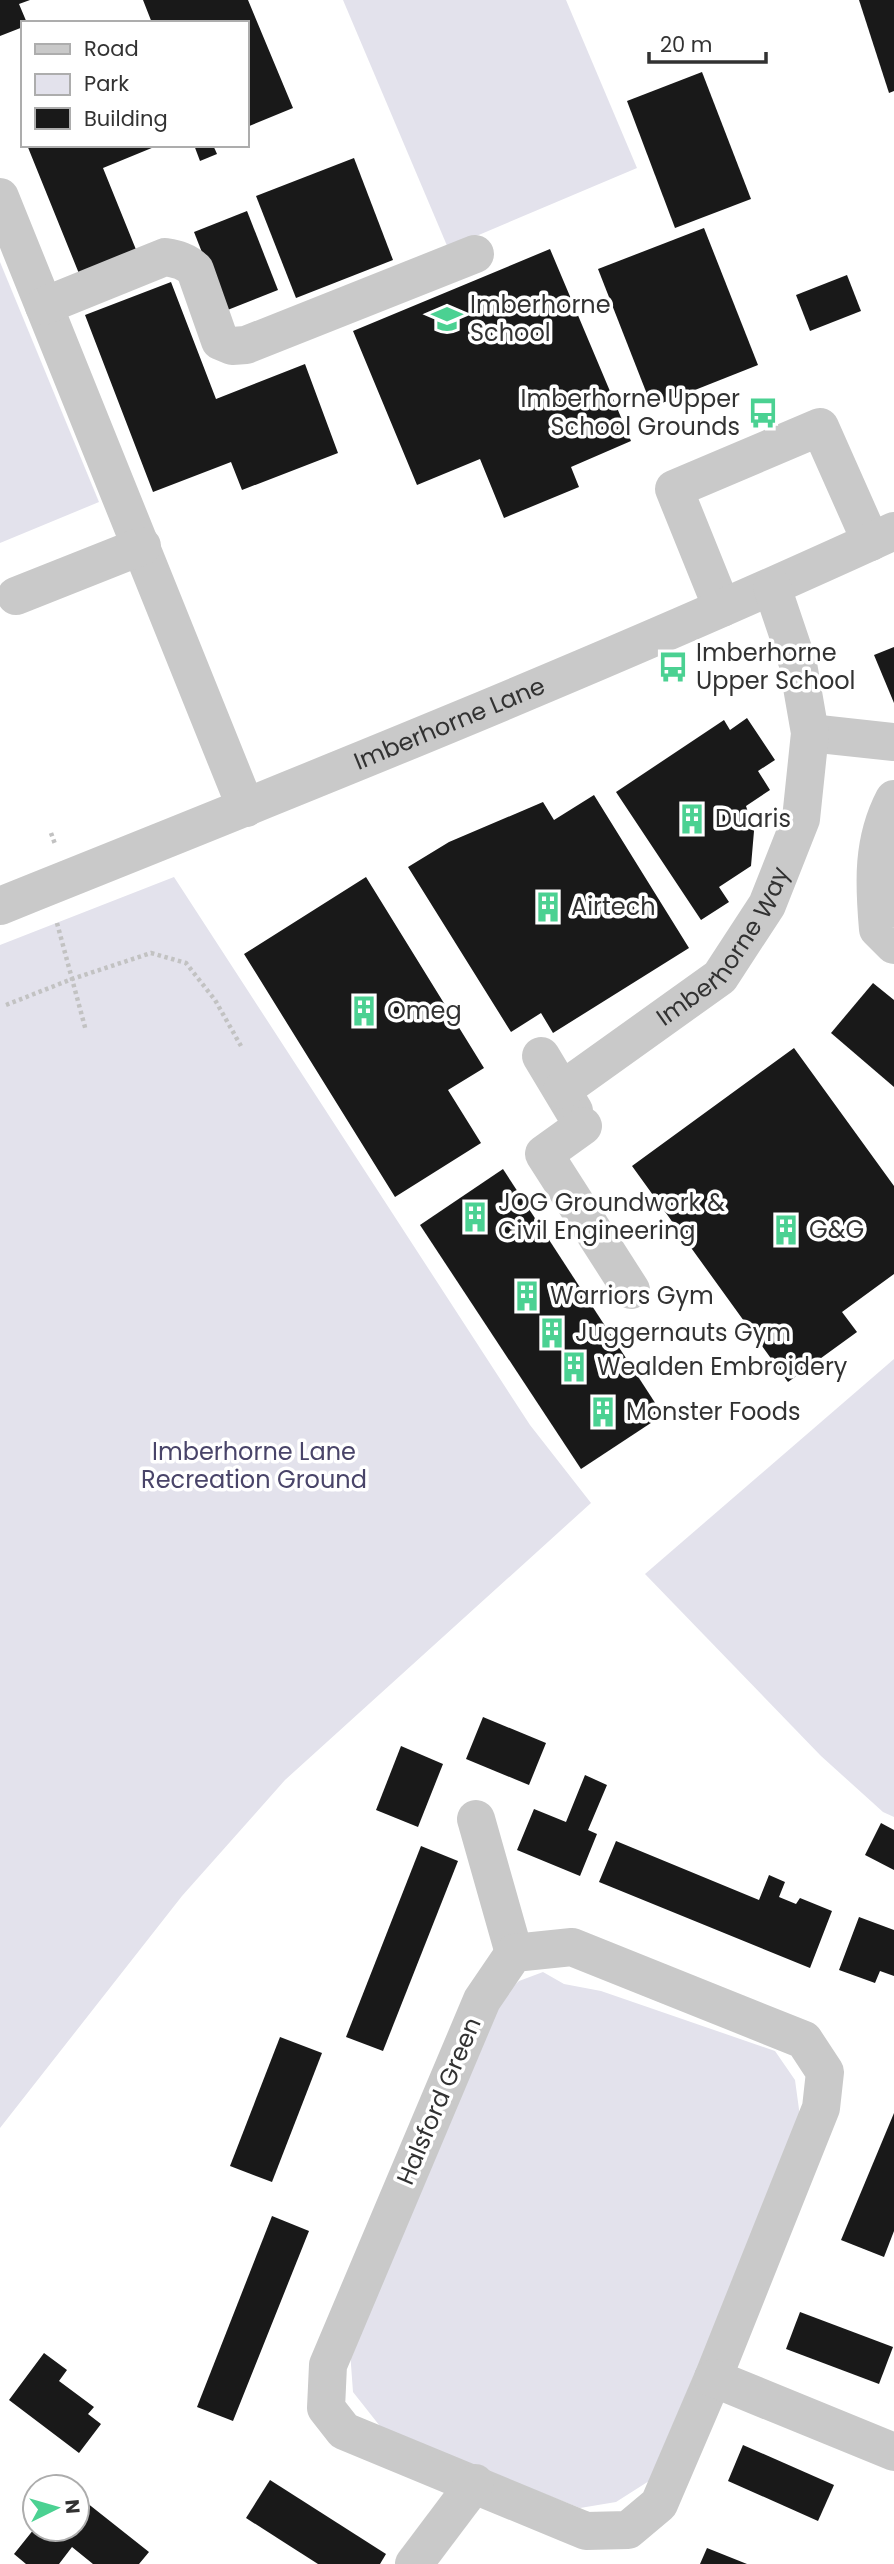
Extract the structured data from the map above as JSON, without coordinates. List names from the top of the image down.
{
  "streets": {
    "street": ["Imberhorne Lane", "Imberhorne Way", "Halsford Green"]
  },
  "crossings": [
    ["Imberhorne Lane", "Imberhorne Way"]
  ],
  "parks": ["Imberhorne Lane Recreation Ground"],
  "places": {
    "school or university": ["Imberhorne School"],
    "bus stop": ["Imberhorne Upper School Grounds", "Imberhorne Upper School"],
    "building": [
      "Duaris",
      "Airtech",
      "Omeg",
      "JOG Groundwork & Civil Engineering",
      "G&G",
      "Warriors Gym",
      "Juggernauts Gym",
      "Wealden Embroidery",
      "Monster Foods"
    ]
  },
  "legend": ["Road", "Park", "Building"],
  "scale_bar": "20 m",
  "north": "right"
}
